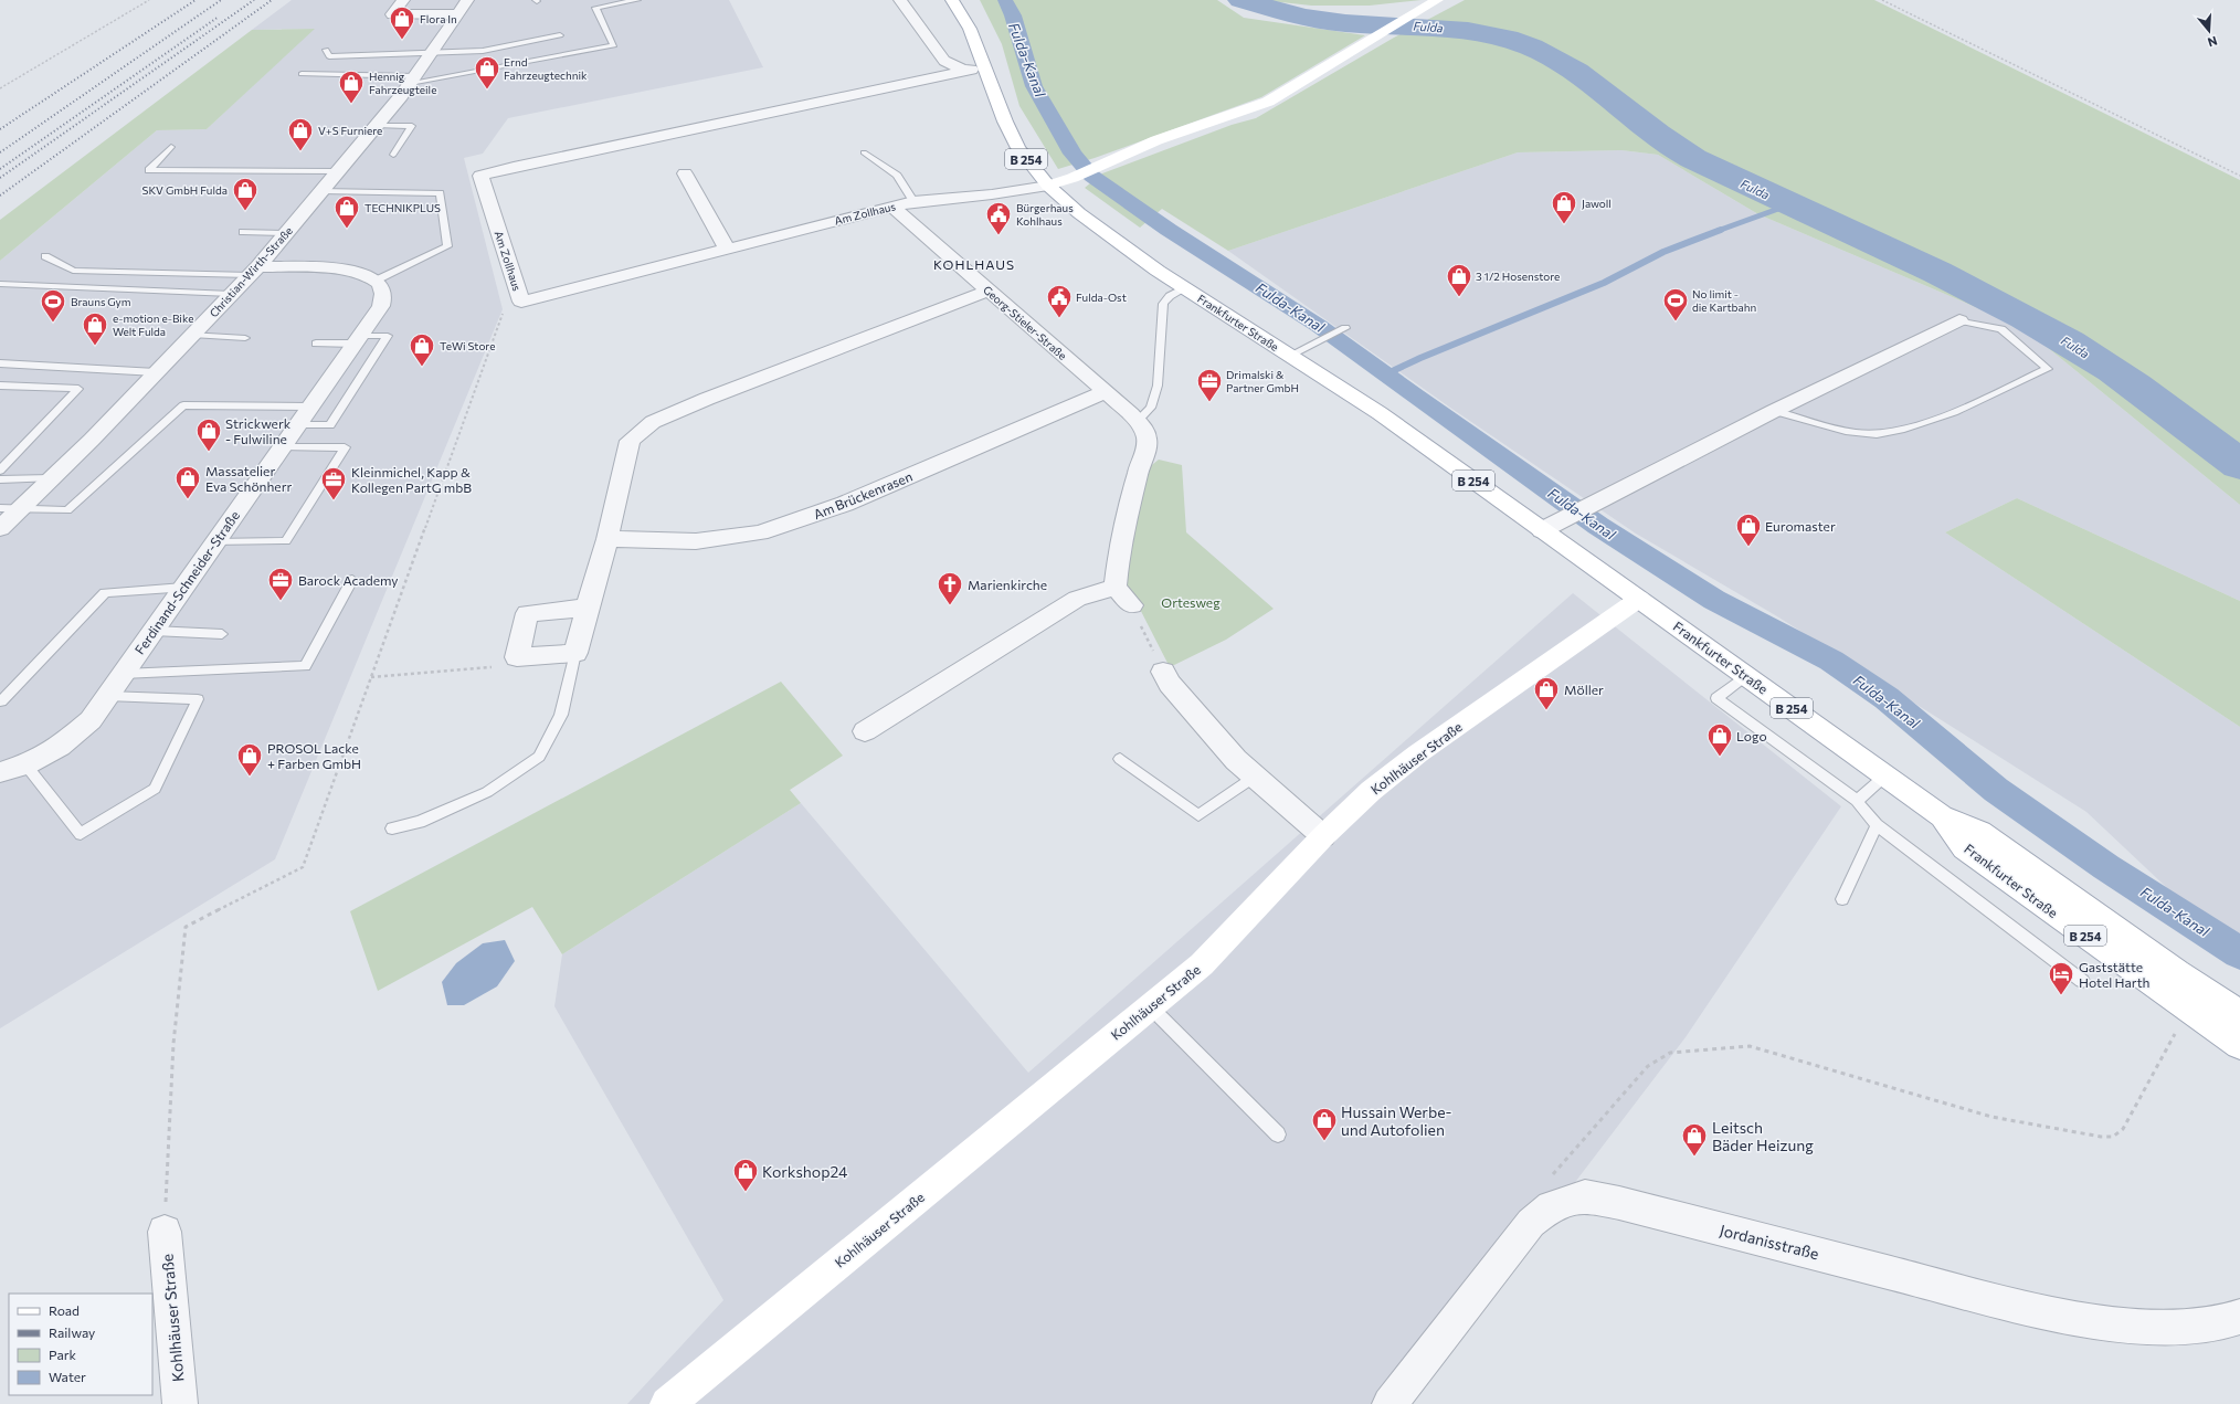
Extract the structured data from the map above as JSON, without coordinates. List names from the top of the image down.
{
  "streets": {
    "main road": ["B 254", "Frankfurter Straße", "Kohlhäuser Straße"],
    "street": [
      "Am Zollhaus",
      "Christian-Wirth-Straße",
      "Georg-Stieler-Straße",
      "Am Brückenrasen",
      "Ferdinand-Schneider-Straße",
      "Jordanisstraße"
    ]
  },
  "crossings": [
    ["Am Zollhaus", "Georg-Stieler-Straße"],
    ["Am Zollhaus", "Frankfurter Straße"],
    ["Georg-Stieler-Straße", "Am Brückenrasen"],
    ["Frankfurter Straße", "Kohlhäuser Straße"]
  ],
  "districts": ["KOHLHAUS"],
  "water": ["Fulda", "Fulda-Kanal"],
  "parks": ["Ortesweg"],
  "places": {
    "shop": [
      "Flora In",
      "Ernd Fahrzeugtechnik",
      "Hennig Fahrzeugteile",
      "V+S Furniere",
      "SKV GmbH Fulda",
      "Jawoll",
      "TECHNIKPLUS",
      "3 1/2 Hosenstore",
      "e-motion e-Bike Welt Fulda",
      "TeWi Store",
      "Strickwerk - Fulwiline",
      "Massatelier Eva Schönherr",
      "Euromaster",
      "Möller",
      "Logo",
      "PROSOL Lacke + Farben GmbH",
      "Hussain Werbe- und Autofolien",
      "Leitsch Bäder Heizung",
      "Korkshop24"
    ],
    "public building": ["Bürgerhaus Kohlhaus", "Fulda-Ost"],
    "sports": ["No limit - die Kartbahn", "Brauns Gym"],
    "office": ["Drimalski & Partner GmbH", "Kleinmichel, Kapp & Kollegen PartG mbB", "Barock Academy"],
    "church": ["Marienkirche"],
    "hotel": ["Gaststätte Hotel Harth"]
  },
  "legend": [
    "Road",
    "Railway",
    "Park",
    "Water"
  ],
  "north": "bottom"
}
